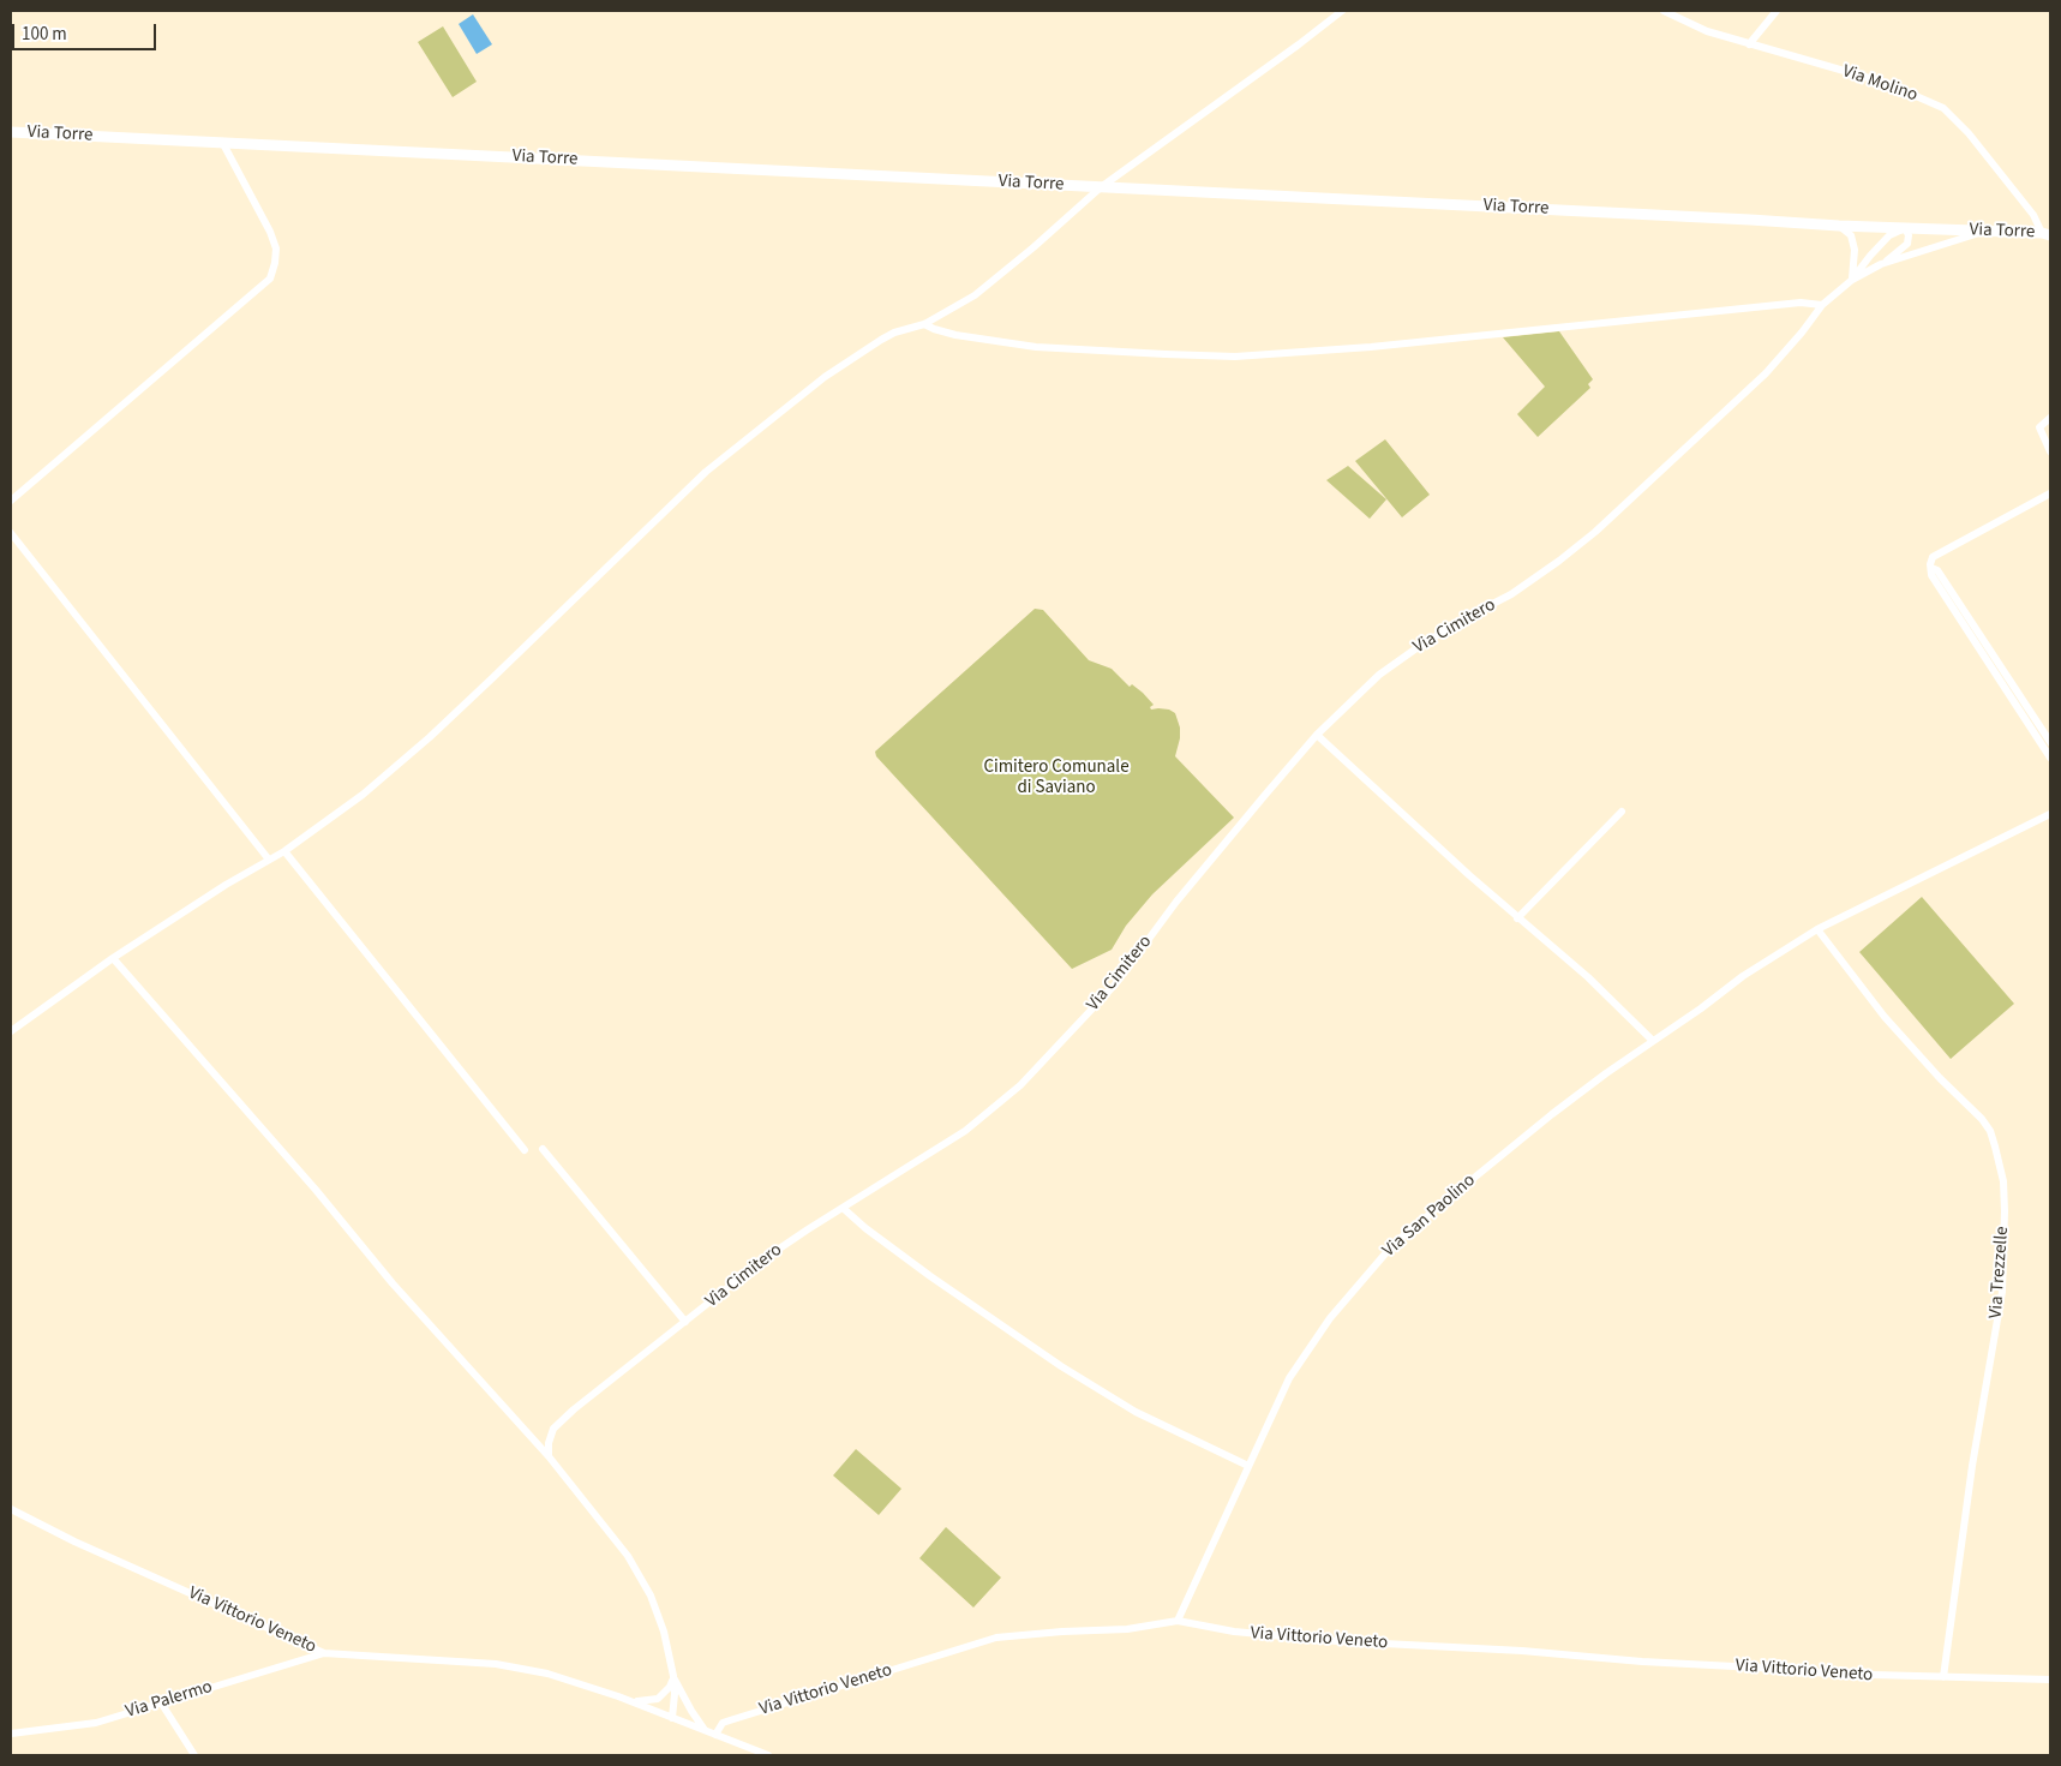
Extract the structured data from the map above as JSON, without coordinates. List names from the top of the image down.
{
  "streets": {
    "main road": ["Via Torre"],
    "street": [
      "Via Molino",
      "Via Cimitero",
      "Via San Paolino",
      "Via Trezzelle",
      "Via Vittorio Veneto",
      "Via Palermo"
    ]
  },
  "crossings": [
    ["Via Molino", "Via Torre"],
    ["Via Torre", "Via Cimitero"],
    ["Via San Paolino", "Via Trezzelle"],
    ["Via San Paolino", "Via Vittorio Veneto"],
    ["Via Trezzelle", "Via Vittorio Veneto"],
    ["Via Vittorio Veneto", "Via Palermo"]
  ],
  "parks": ["Cimitero Comunale di Saviano"],
  "scale_bar": "100 m"
}
